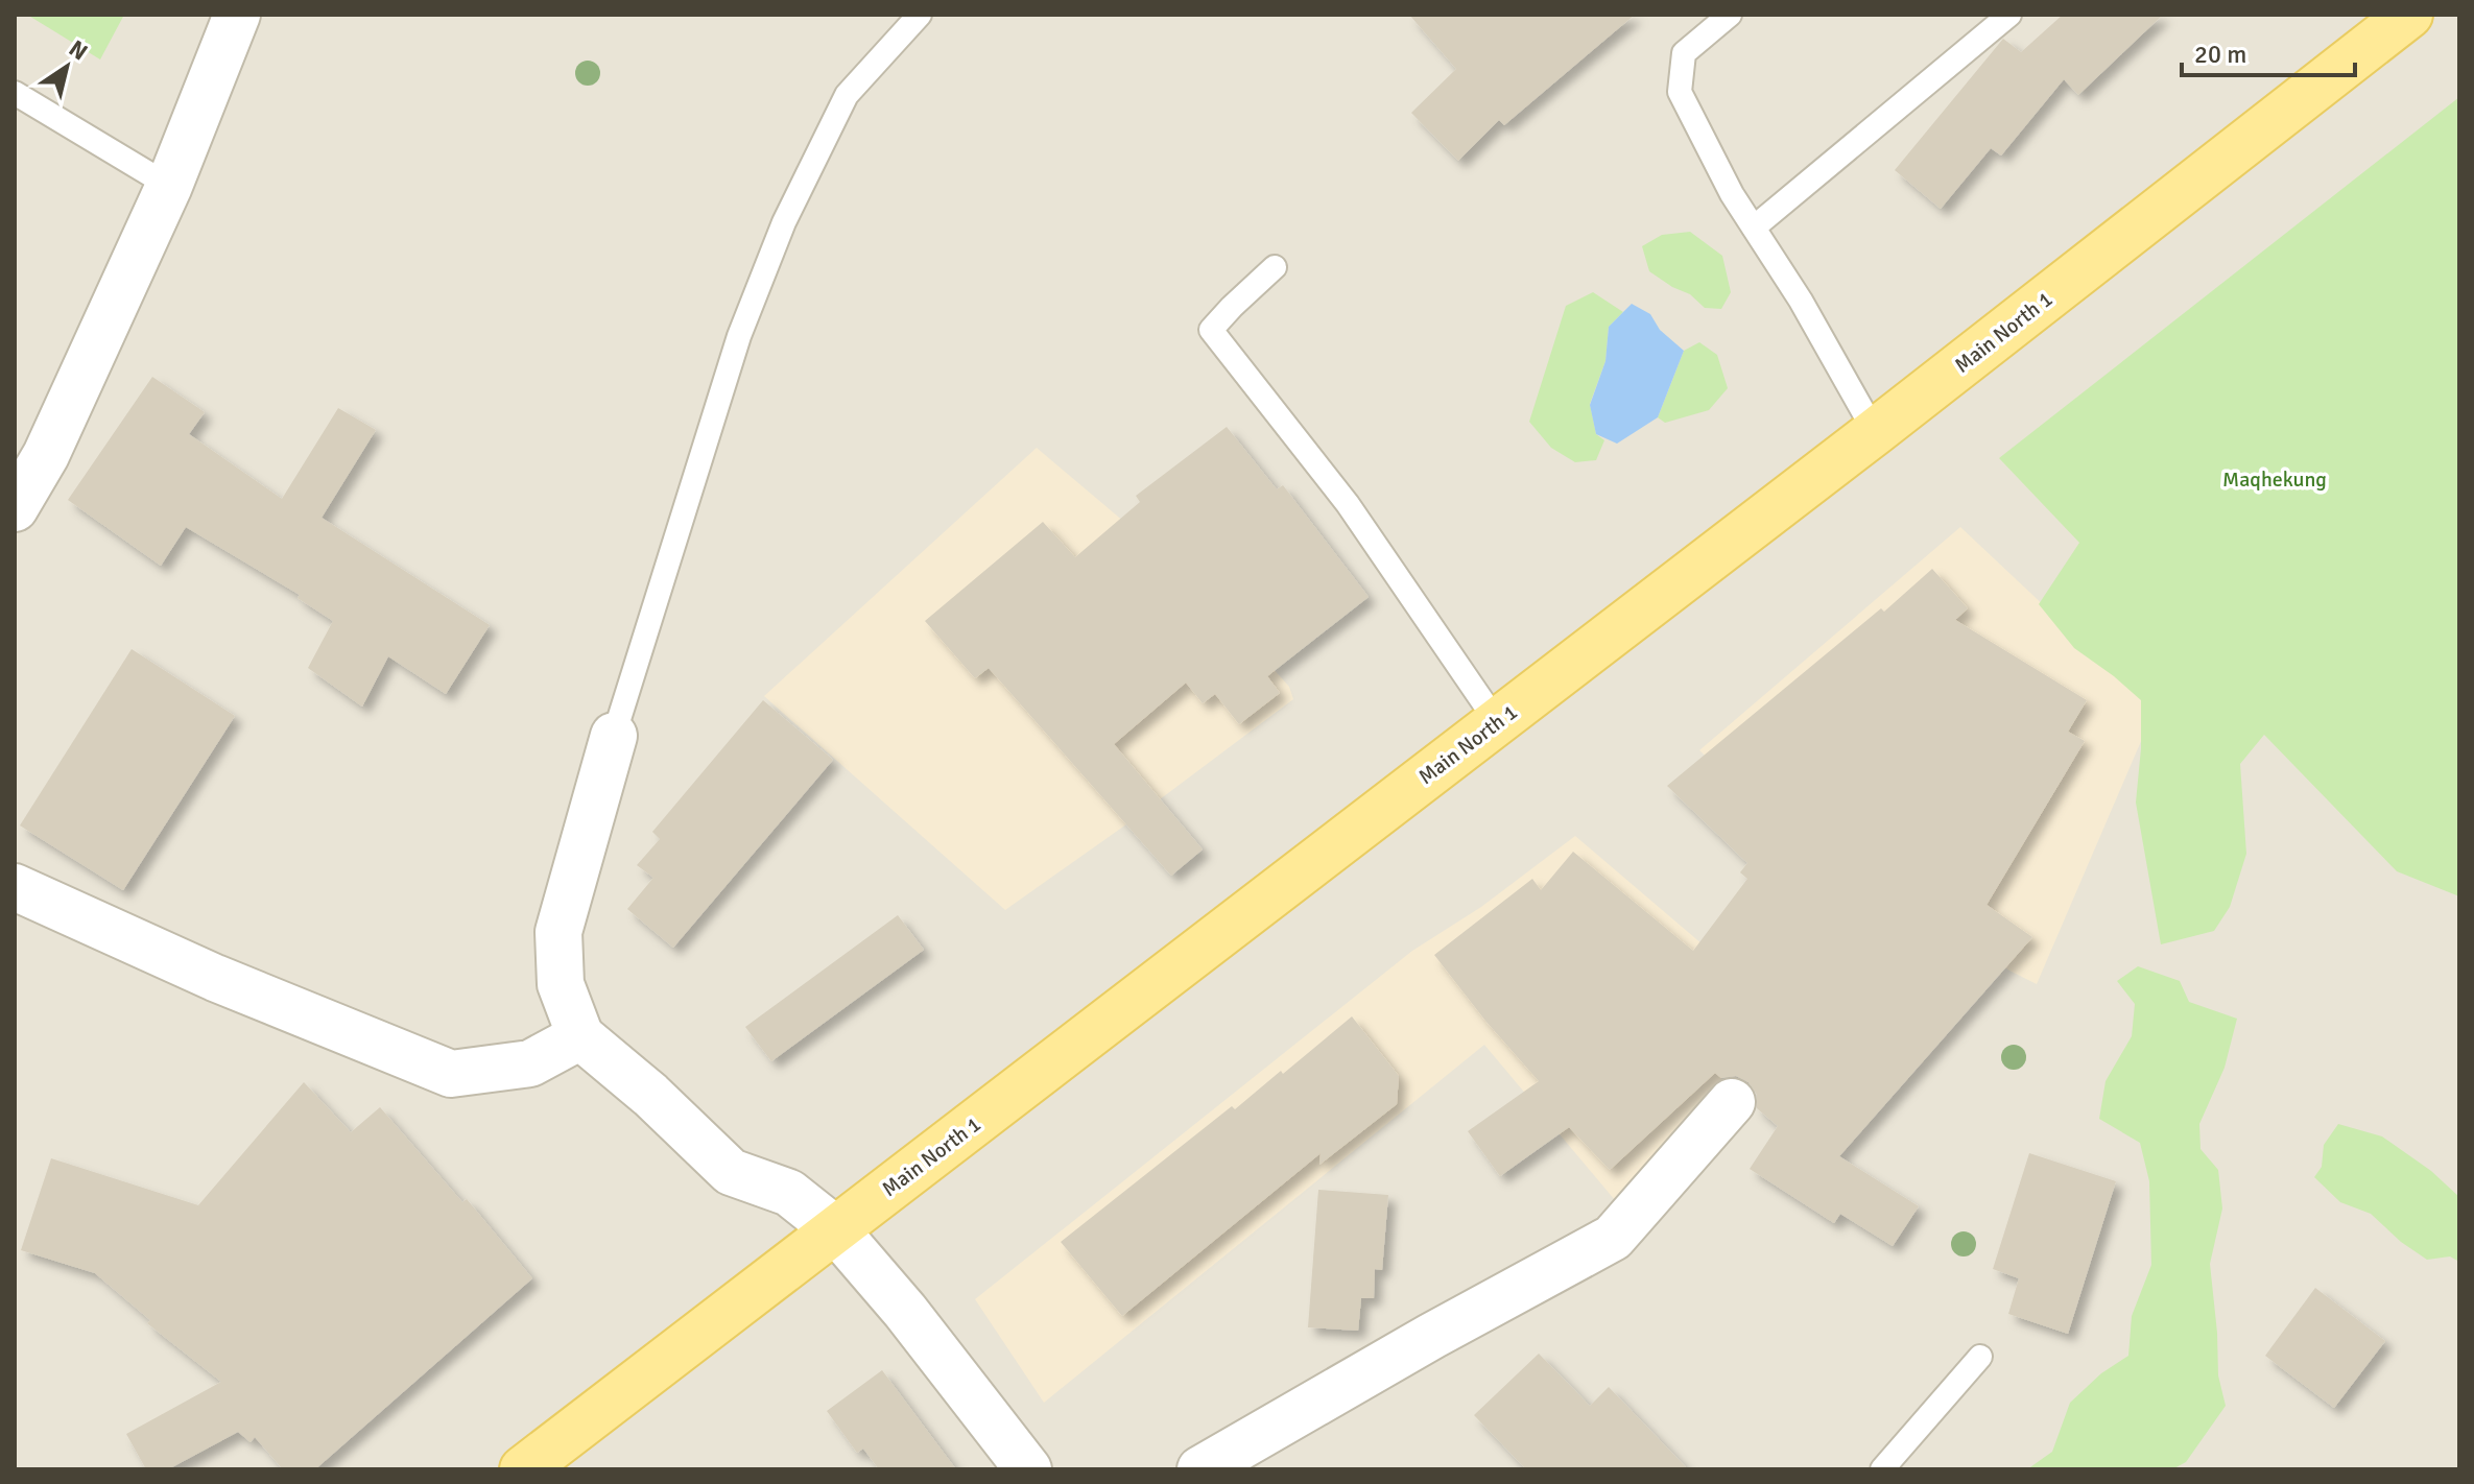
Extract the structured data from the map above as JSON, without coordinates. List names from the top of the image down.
{
  "streets": {
    "main road": ["Main North 1"]
  },
  "parks": ["Maqhekung"],
  "scale_bar": "20 m",
  "north": "top right"
}
